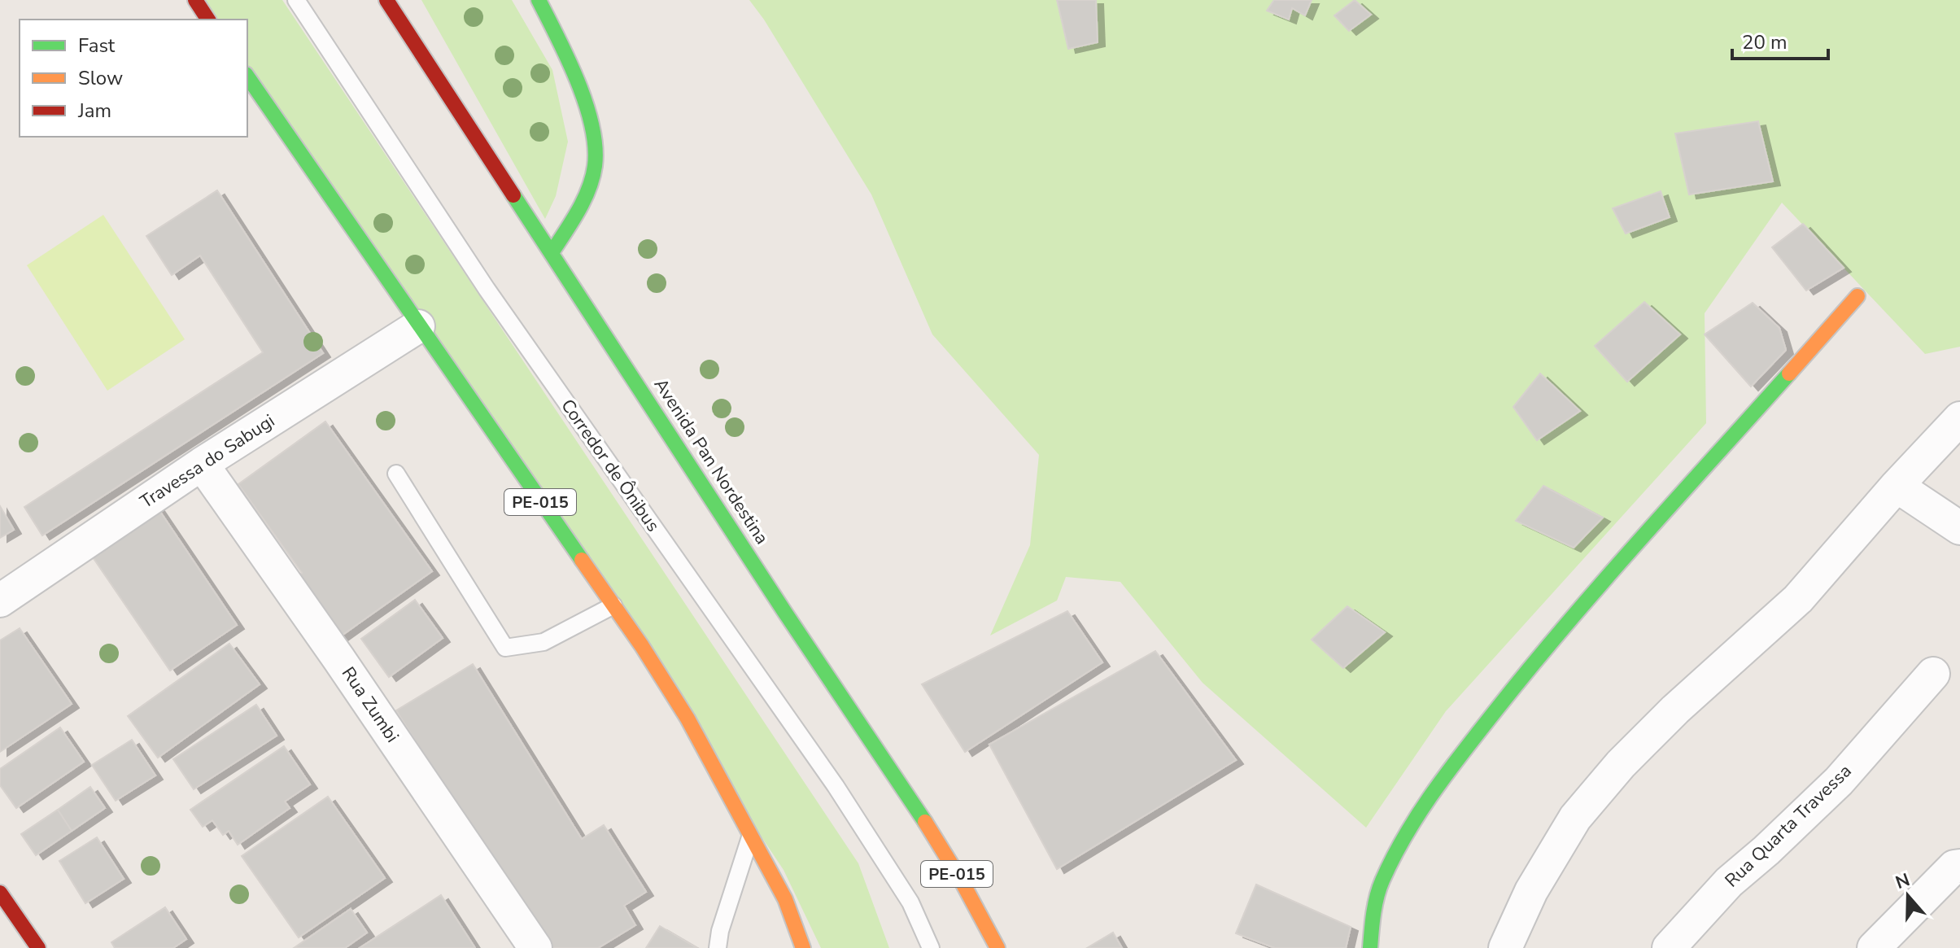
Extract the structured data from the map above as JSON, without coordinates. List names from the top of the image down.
{
  "streets": {
    "main road": ["Avenida Pan Nordestina", "PE-015"],
    "street": ["Travessa do Sabugi", "Rua Zumbi", "Rua Quarta Travessa"],
    "lane": ["Corredor de Ônibus"]
  },
  "crossings": [
    ["Travessa do Sabugi", "PE-015"],
    ["Travessa do Sabugi", "Rua Zumbi"]
  ],
  "legend": ["Fast", "Slow", "Jam"],
  "scale_bar": "20 m",
  "north": "top"
}
